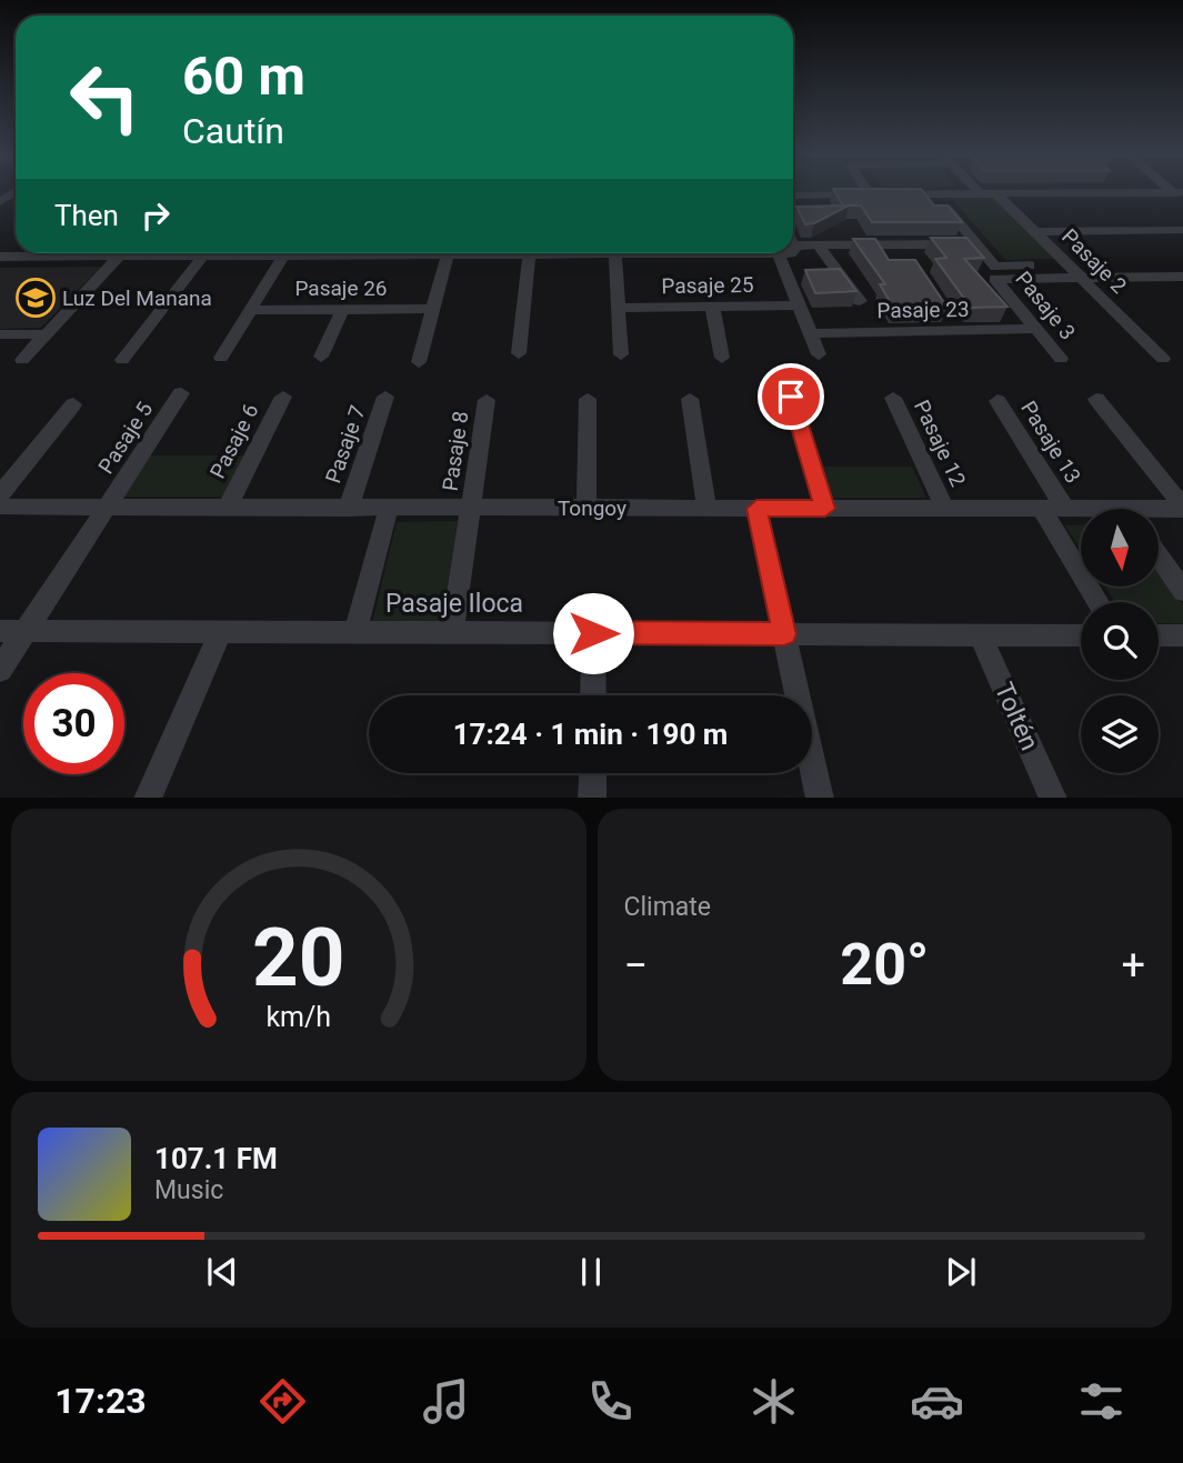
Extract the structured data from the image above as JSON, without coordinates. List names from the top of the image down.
{
  "streets": {
    "street": [
      "Pasaje 2",
      "Pasaje 25",
      "Pasaje 26",
      "Pasaje 3",
      "Pasaje 23",
      "Pasaje 5",
      "Pasaje 6",
      "Pasaje 13",
      "Pasaje 12",
      "Pasaje 7",
      "Pasaje 8",
      "Tongoy",
      "Pasaje Iloca",
      "Toltén"
    ]
  },
  "crossings": [
    ["Pasaje 2", "Pasaje 3"],
    ["Pasaje 3", "Pasaje 23"],
    ["Pasaje 5", "Tongoy"],
    ["Pasaje 5", "Pasaje Iloca"],
    ["Pasaje 6", "Tongoy"],
    ["Pasaje 13", "Tongoy"],
    ["Pasaje 12", "Tongoy"],
    ["Pasaje 7", "Tongoy"],
    ["Pasaje 8", "Tongoy"],
    ["Pasaje 8", "Pasaje Iloca"],
    ["Pasaje Iloca", "Toltén"]
  ],
  "places": {
    "school or university": ["Luz Del Manana"]
  },
  "north": "bottom",
  "page": {
    "turn": ["60 m", "Cautín"],
    "then": "Then",
    "limit": "30",
    "trip": "17:24 · 1 min · 190 m",
    "tile": "Climate",
    "heat": ["−", "20°", "+"],
    "song": ["107.1 FM", "Music"],
    "tabs": "17:23",
    "gauge": ["20", "km/h"]
  }
}
